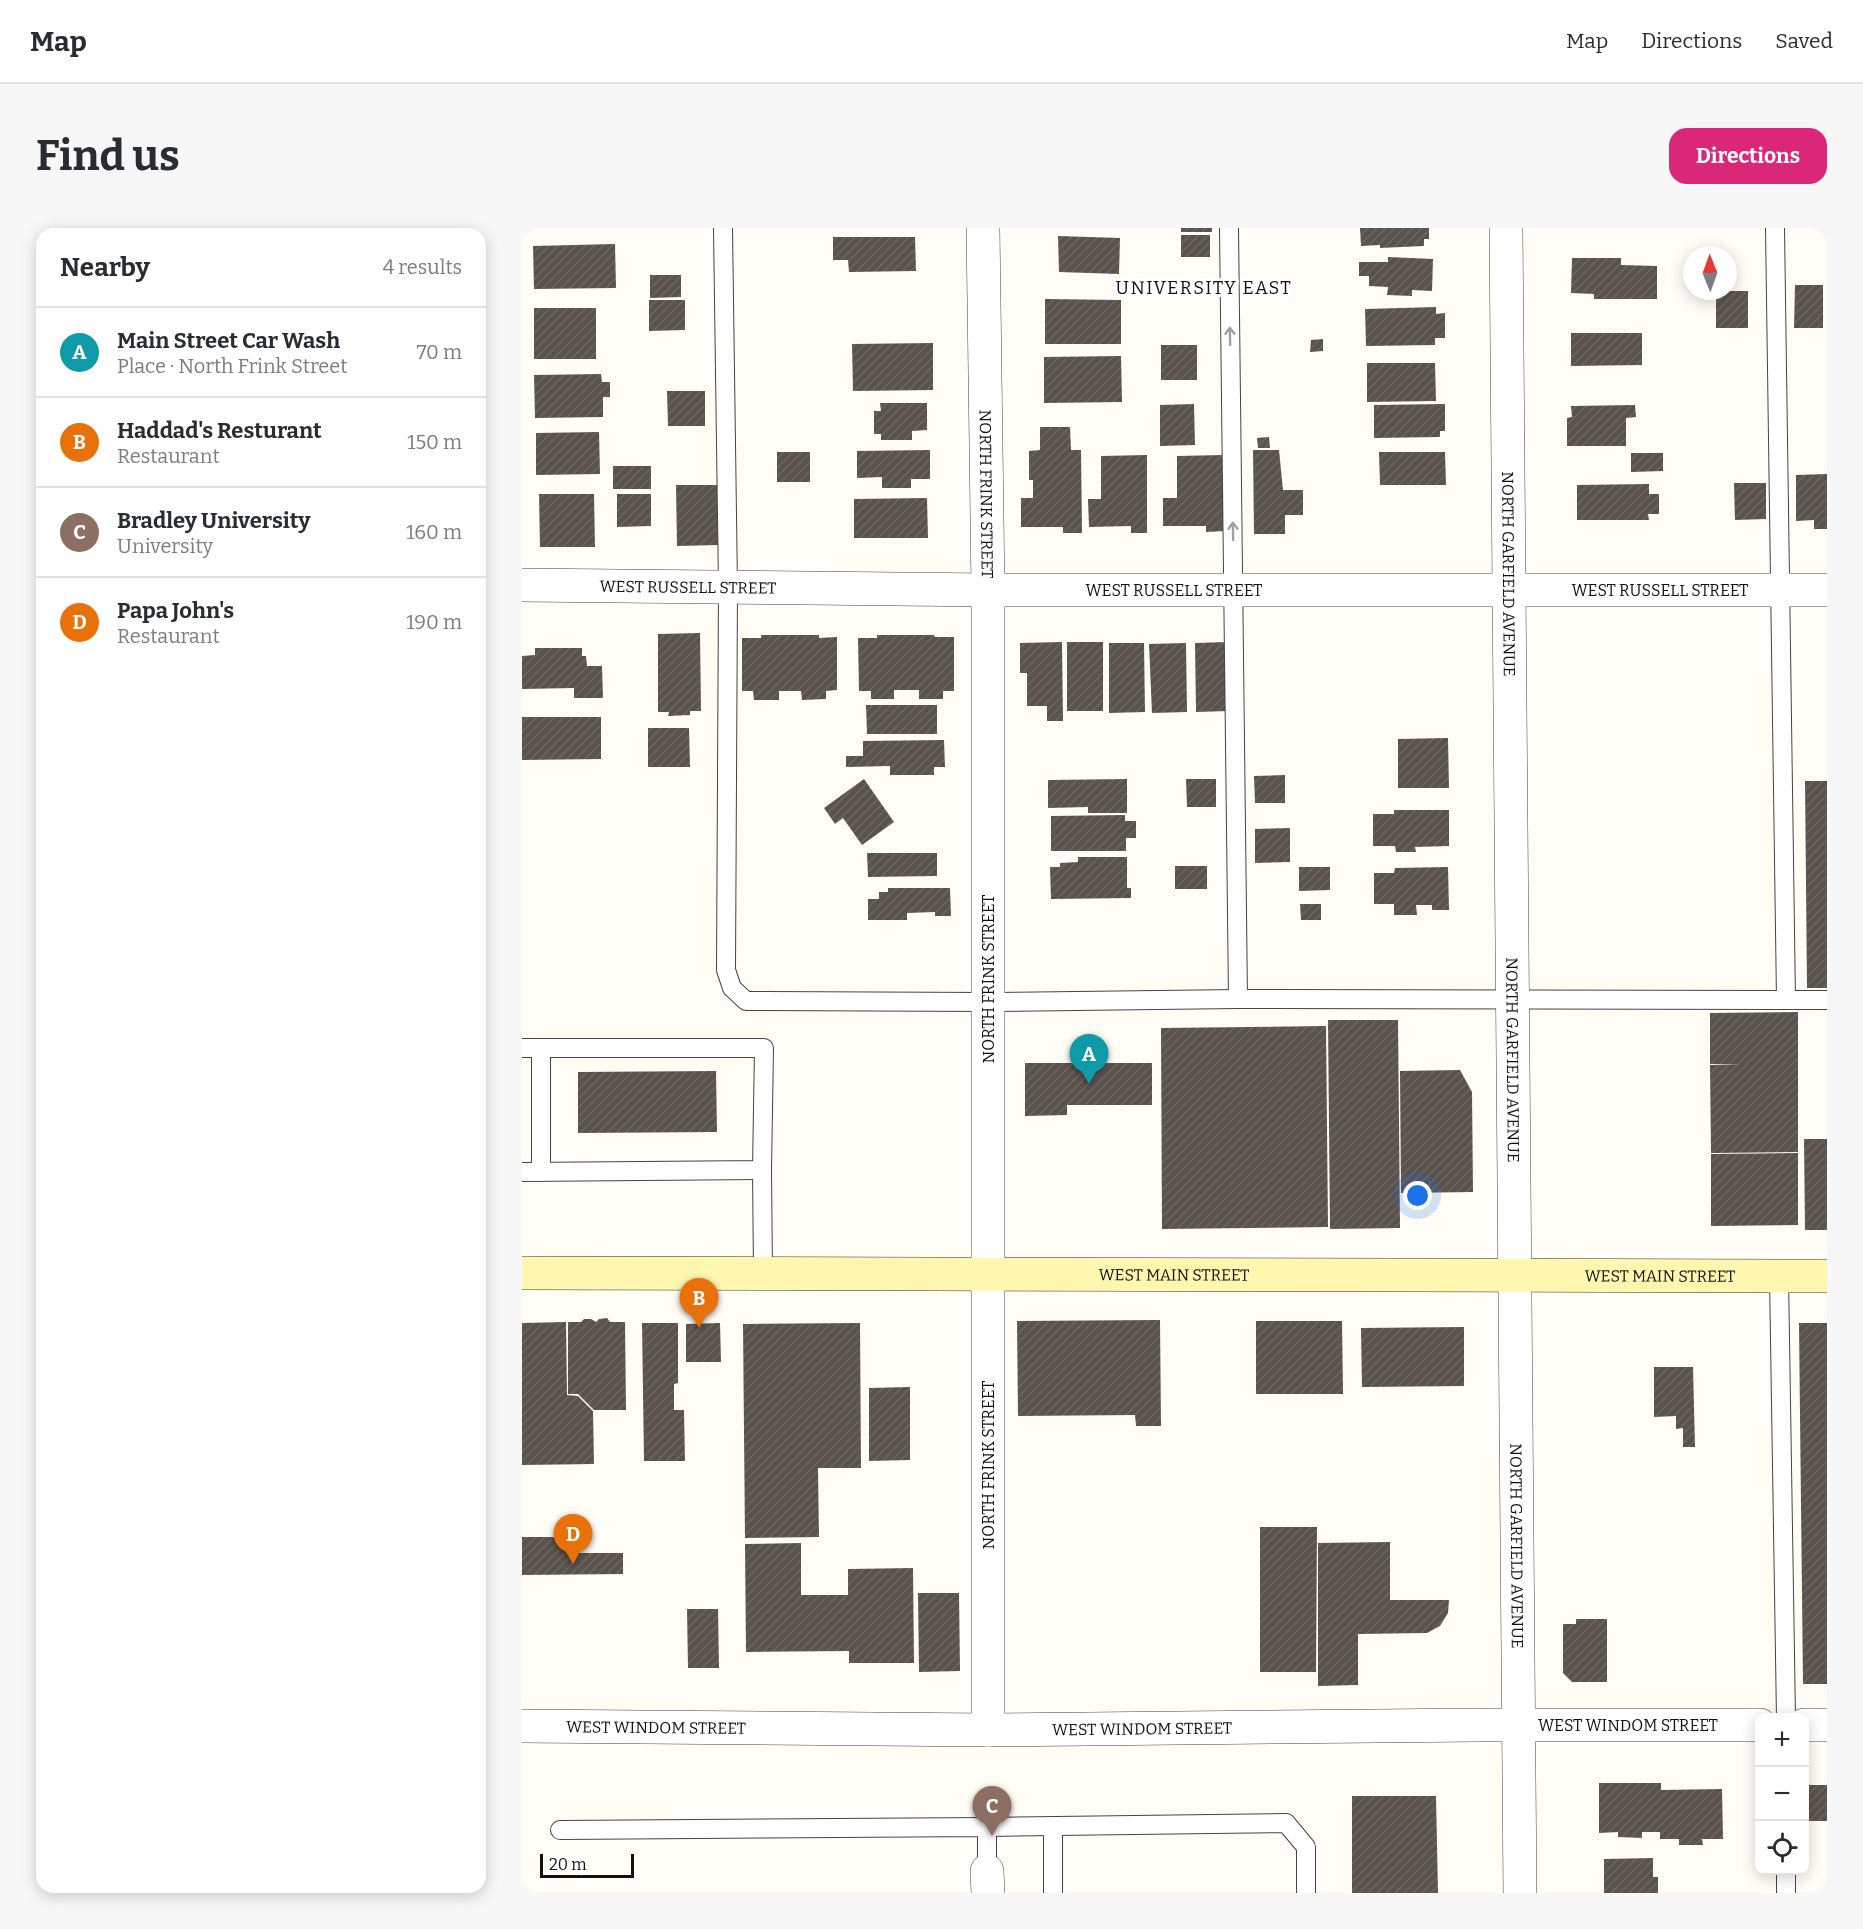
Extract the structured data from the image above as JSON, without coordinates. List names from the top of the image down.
{
  "streets": {
    "main road": ["WEST MAIN STREET"],
    "street": [
      "NORTH FRINK STREET",
      "NORTH GARFIELD AVENUE",
      "WEST RUSSELL STREET",
      "WEST WINDOM STREET"
    ]
  },
  "crossings": [
    ["NORTH FRINK STREET", "WEST RUSSELL STREET"],
    ["NORTH FRINK STREET", "WEST MAIN STREET"],
    ["NORTH FRINK STREET", "WEST WINDOM STREET"],
    ["NORTH GARFIELD AVENUE", "WEST RUSSELL STREET"],
    ["NORTH GARFIELD AVENUE", "WEST MAIN STREET"],
    ["NORTH GARFIELD AVENUE", "WEST WINDOM STREET"]
  ],
  "districts": ["UNIVERSITY EAST"],
  "scale_bar": "20 m",
  "north": "top",
  "page": {
    "header": "Map",
    "nav": ["Map", "Directions", "Saved"],
    "buttons": "Directions",
    "title": "Find us",
    "heading": ["Nearby", "4 results"],
    "list": [
      {
        "mark": "A",
        "name": "Main Street Car Wash",
        "note": "Place · North Frink Street",
        "value": "70 m"
      },
      {
        "mark": "B",
        "name": "Haddad's Resturant",
        "note": "Restaurant",
        "value": "150 m"
      },
      {
        "mark": "C",
        "name": "Bradley University",
        "note": "University",
        "value": "160 m"
      },
      {
        "mark": "D",
        "name": "Papa John's",
        "note": "Restaurant",
        "value": "190 m"
      }
    ],
    "pins": [
      "A",
      "B",
      "D",
      "C"
    ],
    "map_buttons": ["+", "−"],
    "scale": "20 m"
  }
}
